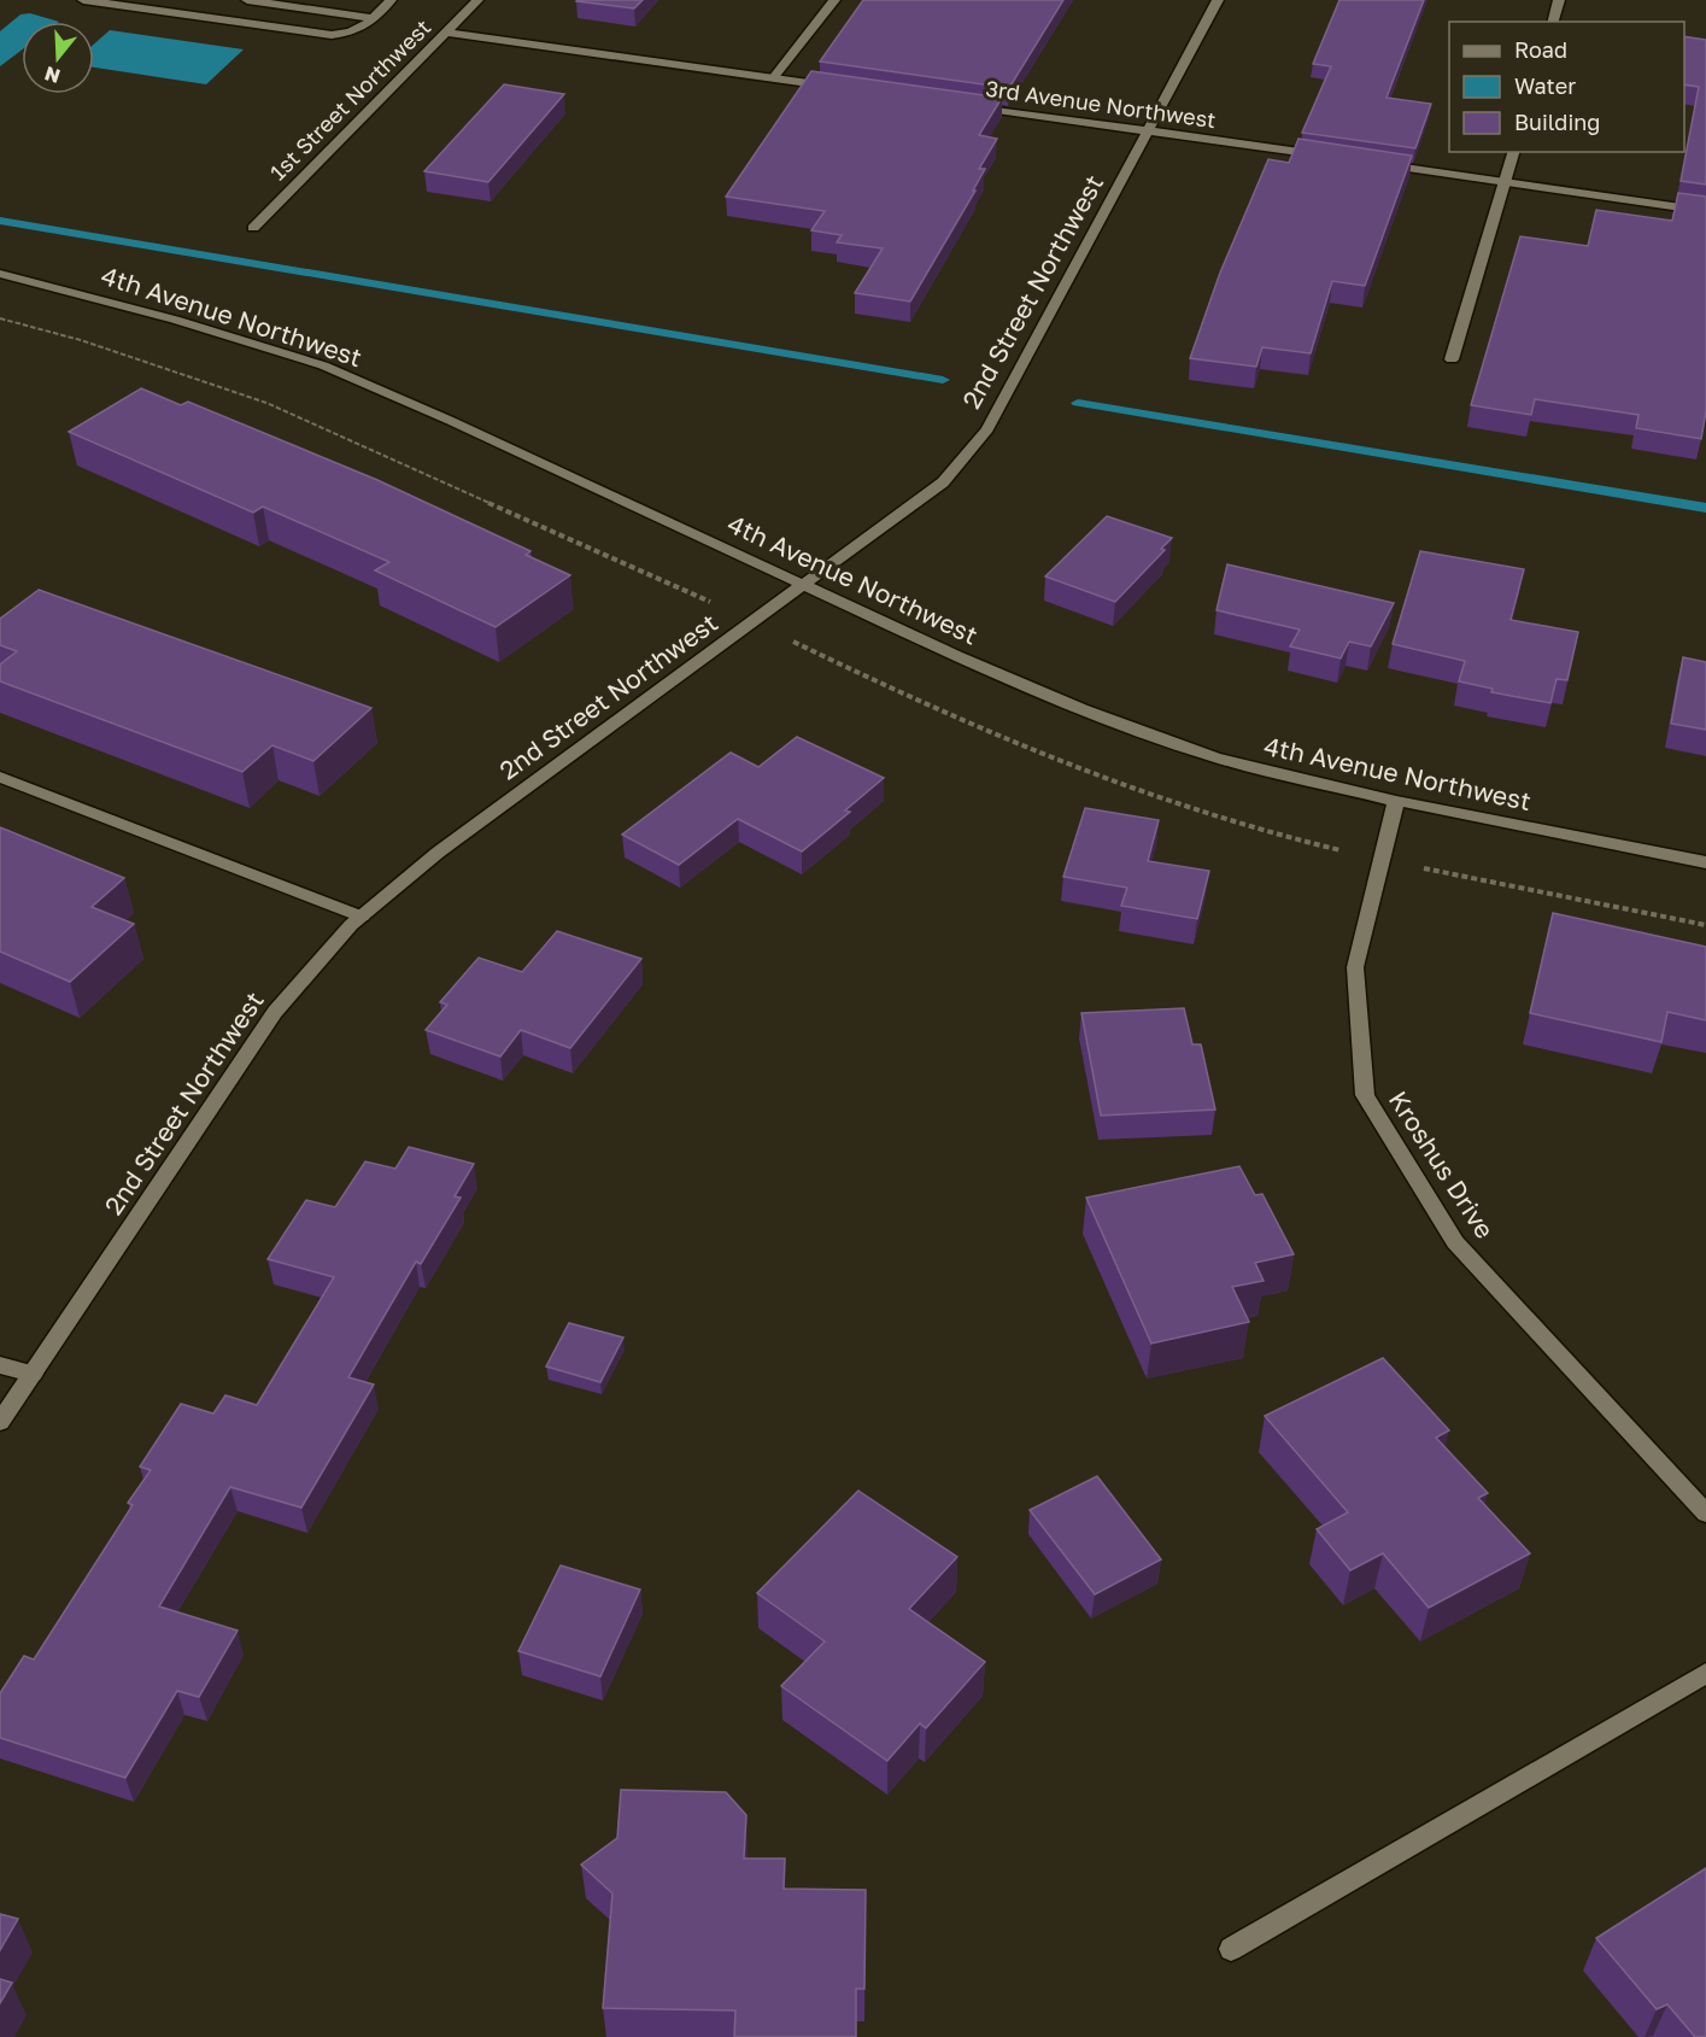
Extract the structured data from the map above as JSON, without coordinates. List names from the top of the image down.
{
  "streets": {
    "street": [
      "1st Street Northwest",
      "3rd Avenue Northwest",
      "2nd Street Northwest",
      "4th Avenue Northwest",
      "Kroshus Drive"
    ]
  },
  "crossings": [
    ["3rd Avenue Northwest", "2nd Street Northwest"],
    ["2nd Street Northwest", "4th Avenue Northwest"],
    ["4th Avenue Northwest", "Kroshus Drive"]
  ],
  "legend": ["Road", "Water", "Building"],
  "north": "bottom"
}
